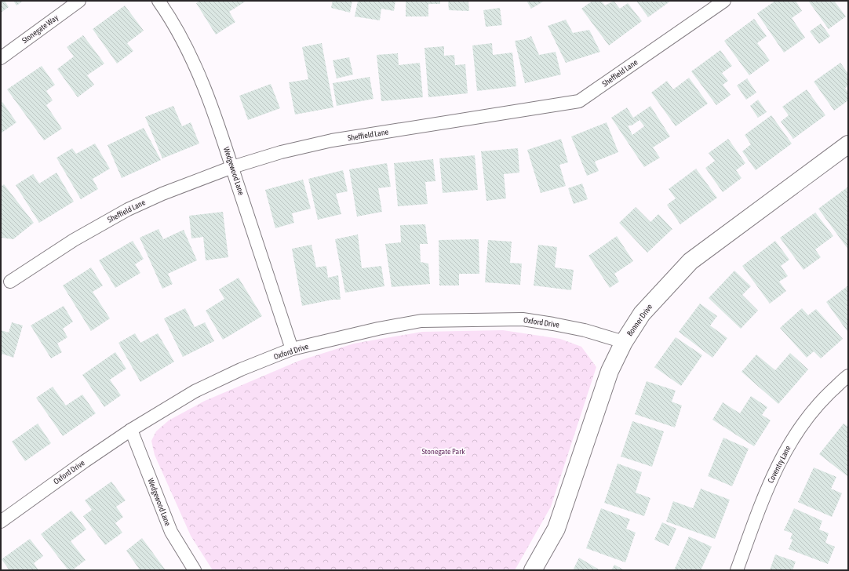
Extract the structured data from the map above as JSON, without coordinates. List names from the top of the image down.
{
  "streets": {
    "street": [
      "Stonegate Way",
      "Sheffield Lane",
      "Wedgewood Lane",
      "Bonner Drive",
      "Oxford Drive",
      "Coventry Lane"
    ]
  },
  "crossings": [
    ["Sheffield Lane", "Wedgewood Lane"],
    ["Wedgewood Lane", "Oxford Drive"],
    ["Bonner Drive", "Oxford Drive"]
  ],
  "parks": ["Stonegate Park"]
}
